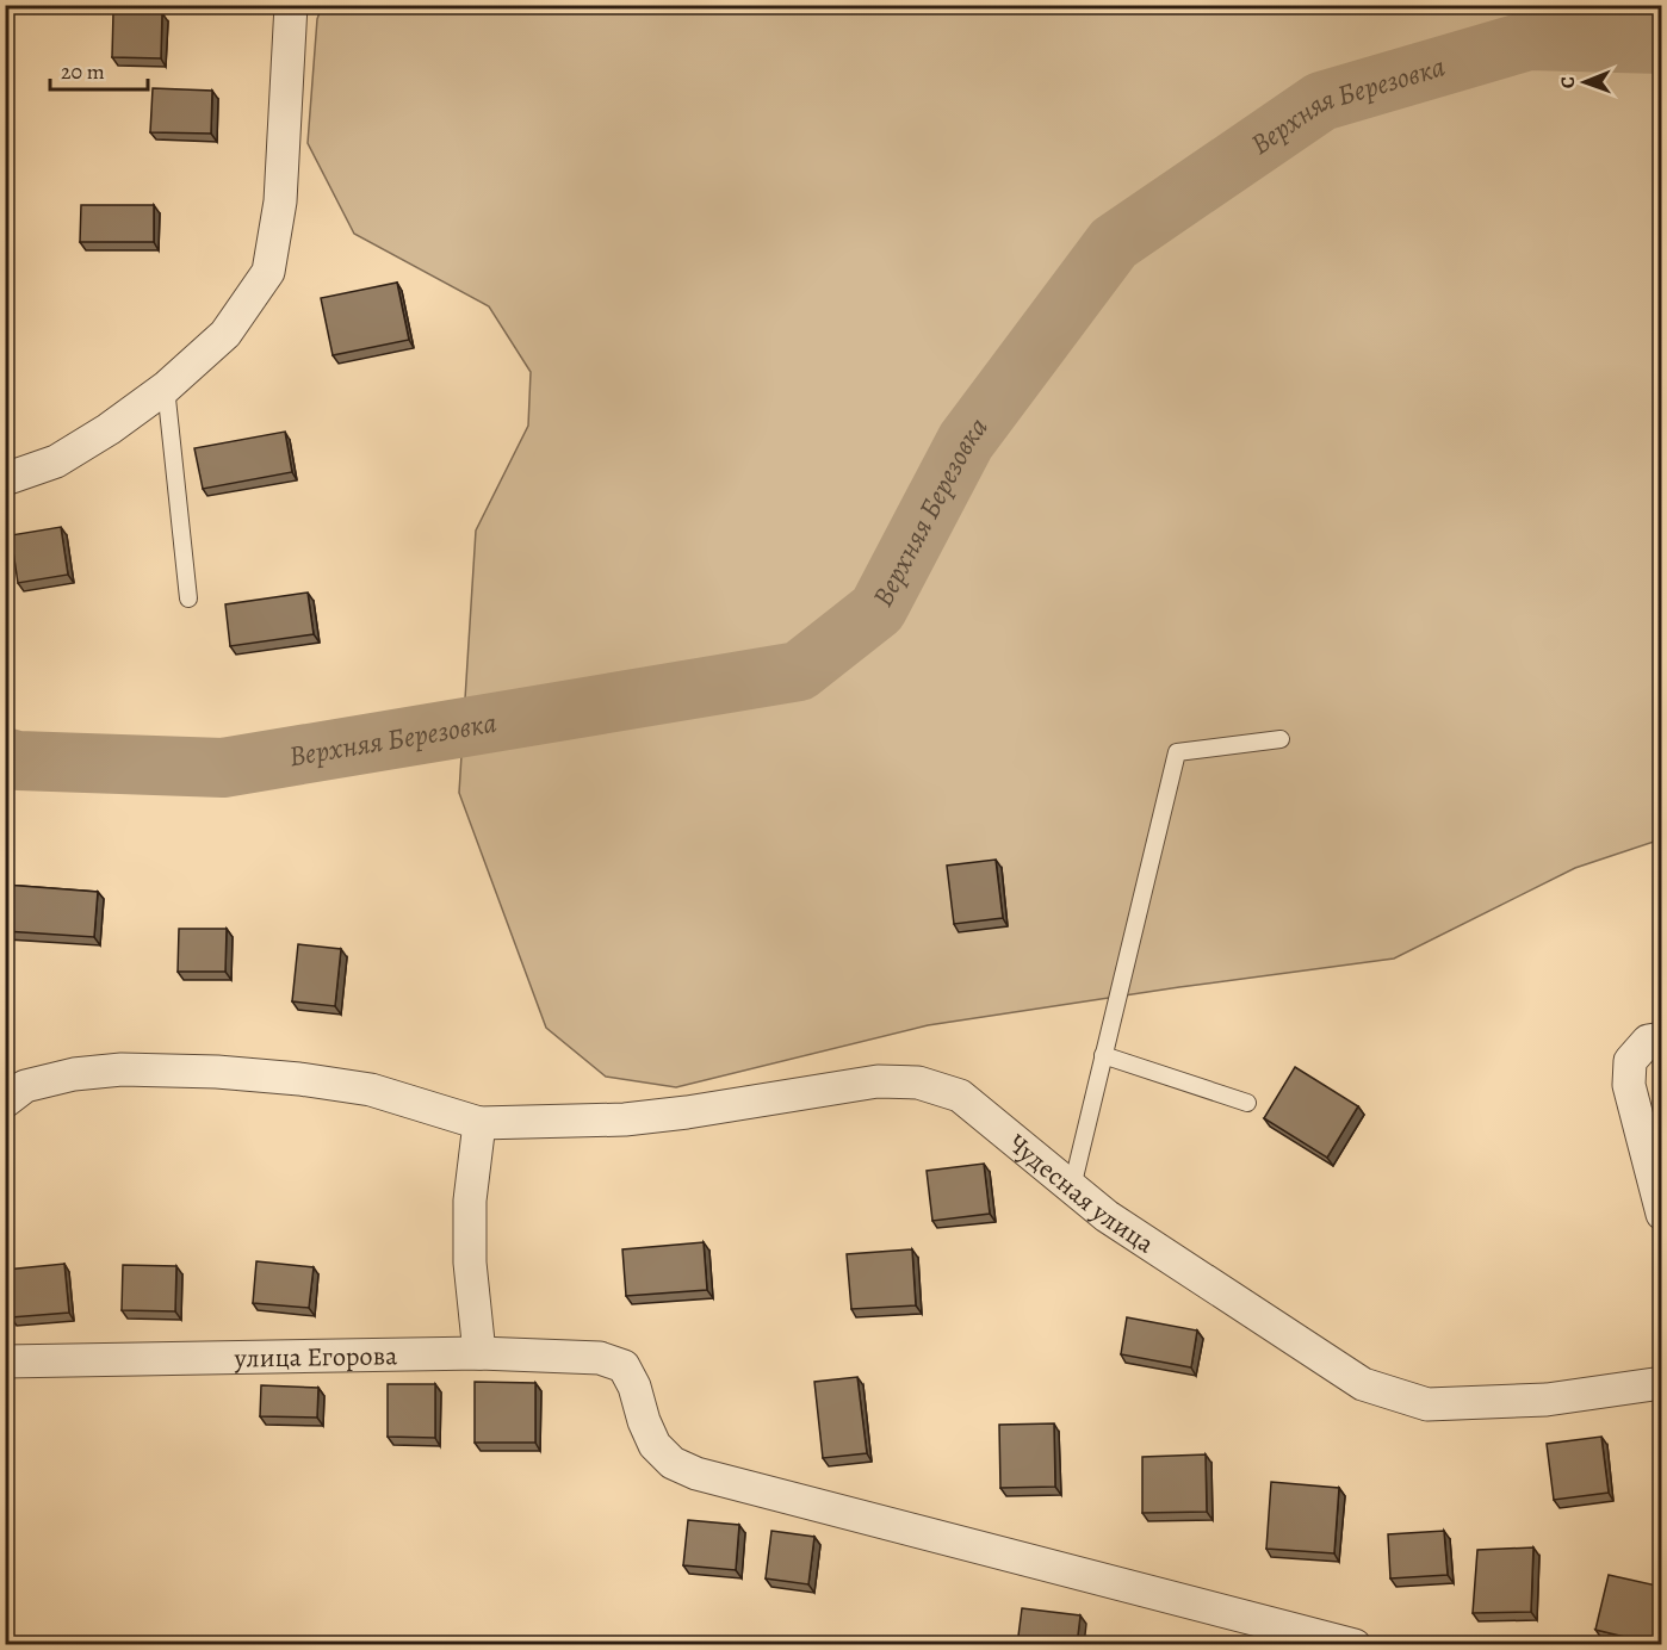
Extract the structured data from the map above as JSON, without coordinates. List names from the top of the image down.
{
  "streets": {
    "street": ["Чудесная улица", "улица Егорова"]
  },
  "water": ["Верхняя Березовка"],
  "scale_bar": "20 m",
  "north": "left"
}
